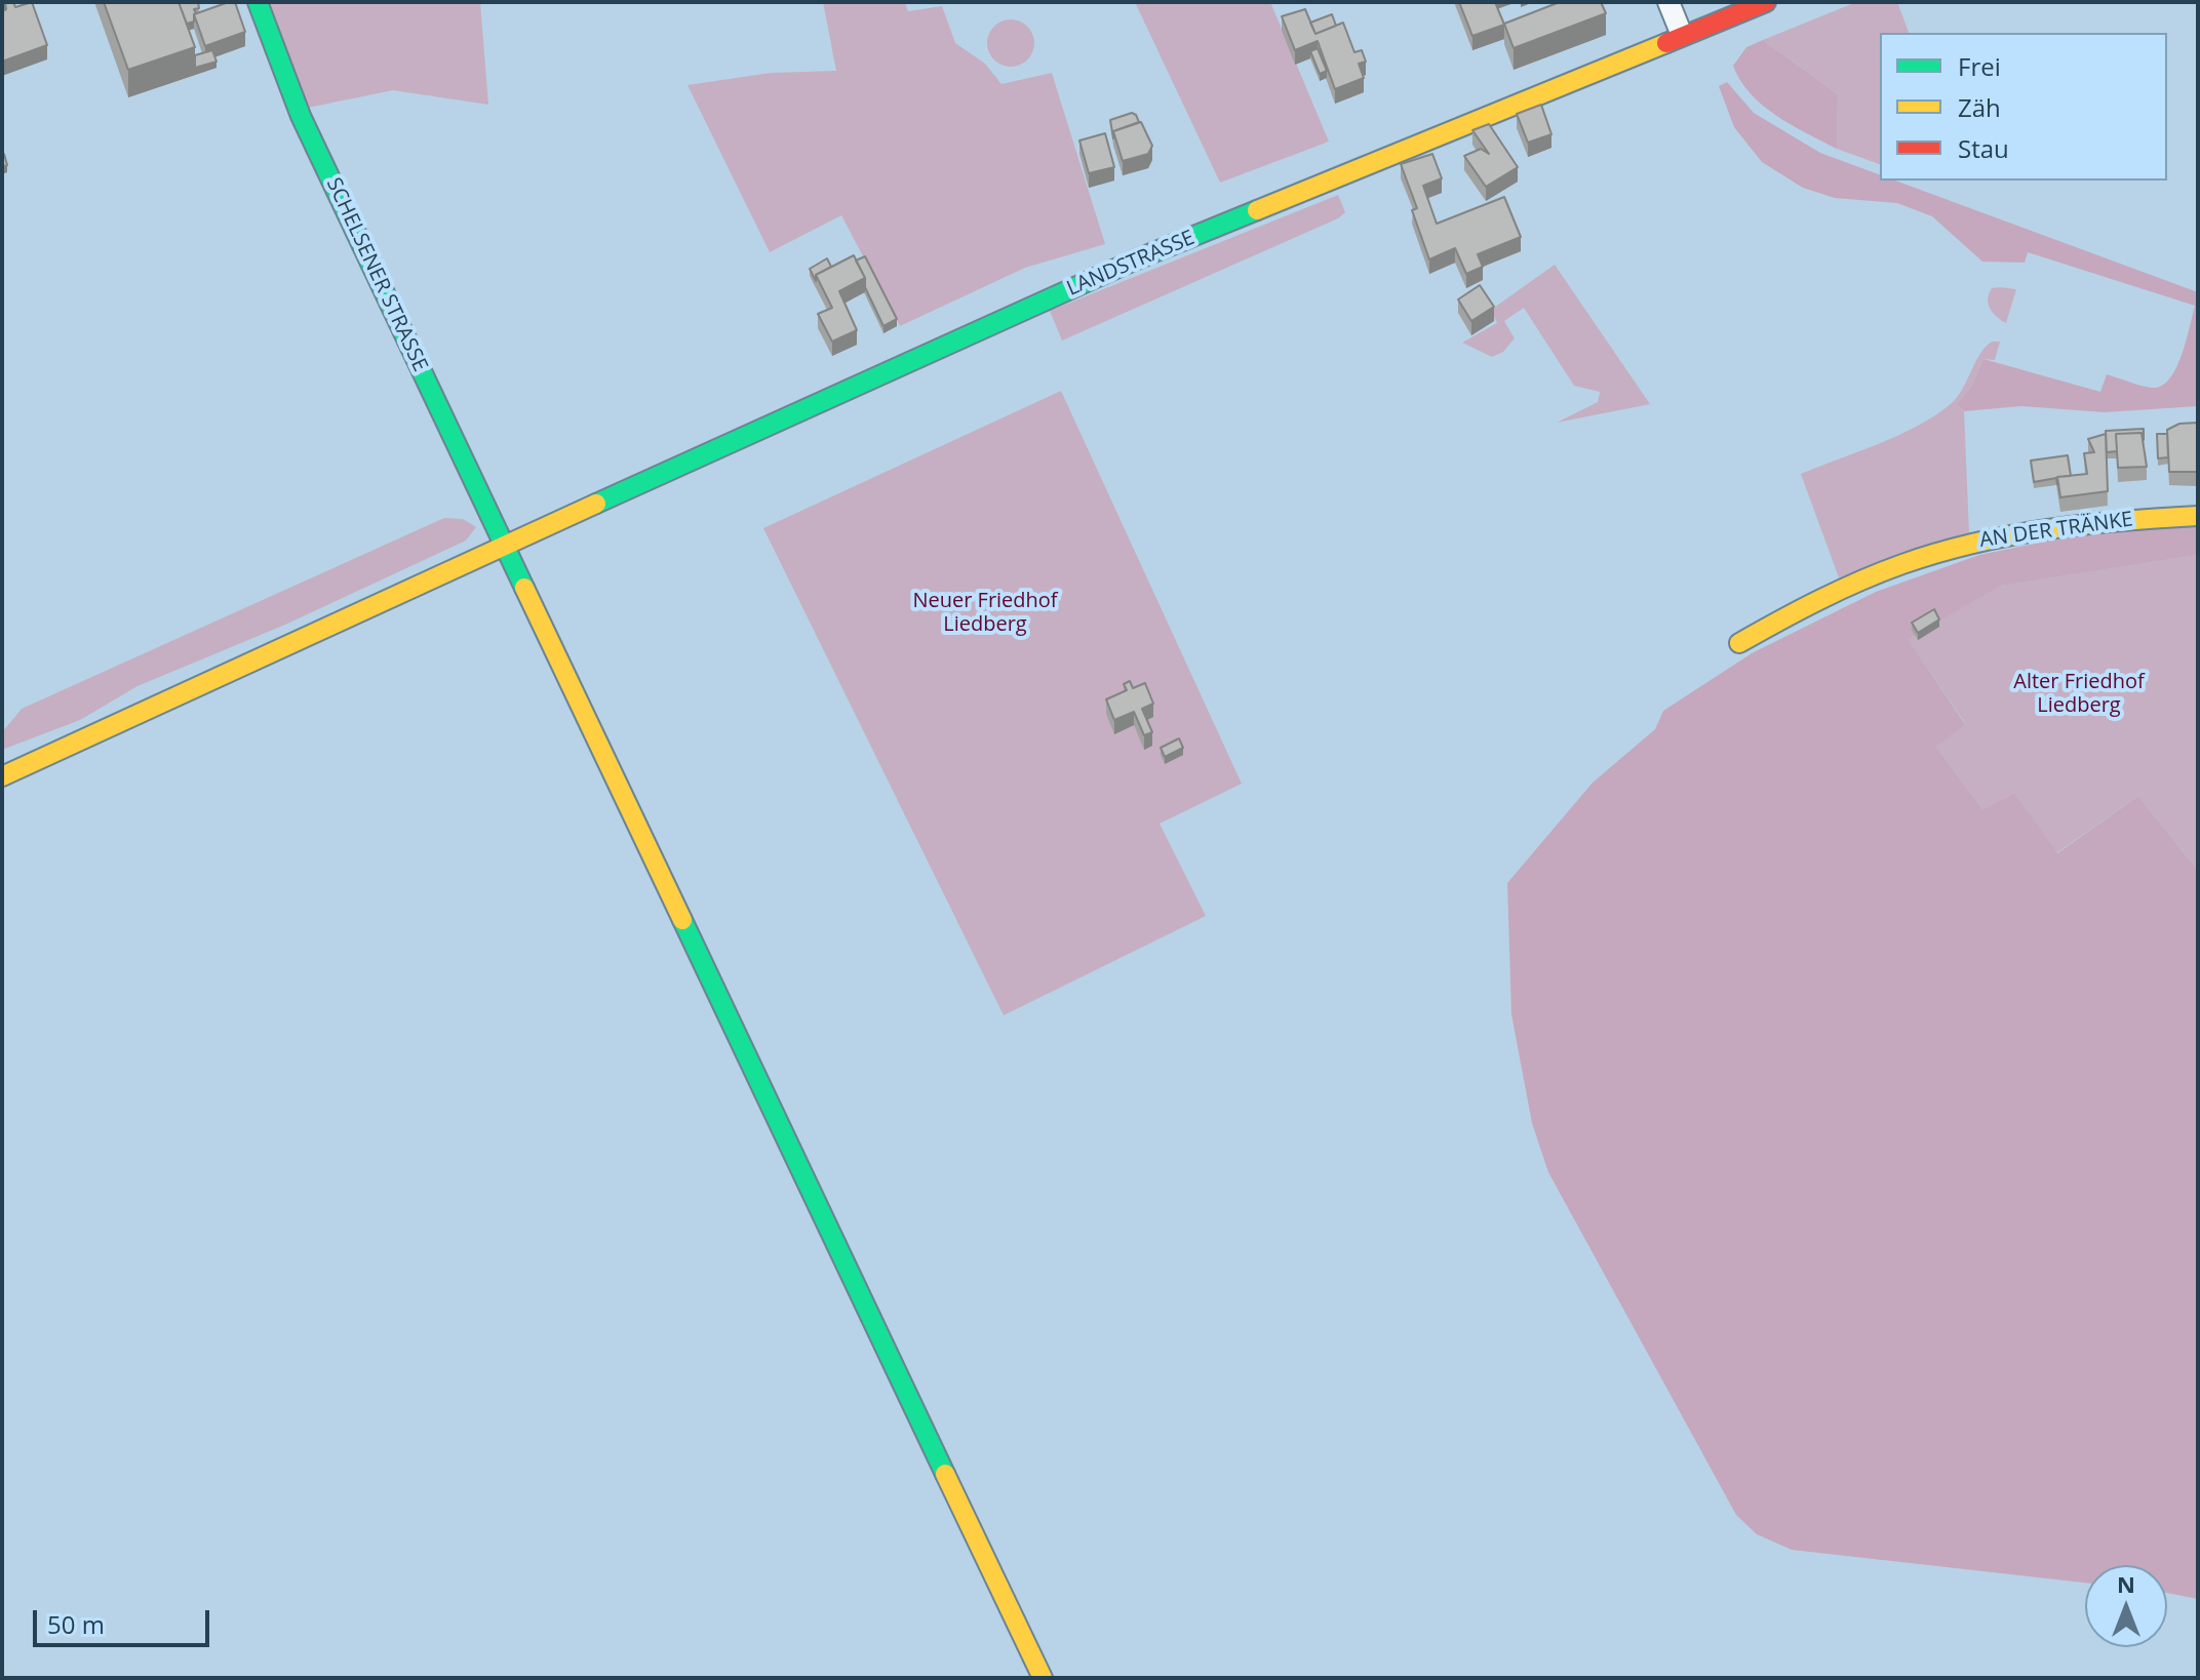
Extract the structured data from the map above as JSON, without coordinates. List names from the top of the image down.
{
  "streets": {
    "street": ["LANDSTRASSE", "SCHELSENER STRASSE", "AN DER TRÄNKE"]
  },
  "crossings": [
    ["LANDSTRASSE", "SCHELSENER STRASSE"]
  ],
  "parks": ["Neuer Friedhof Liedberg", "Alter Friedhof Liedberg"],
  "legend": ["Frei", "Zäh", "Stau"],
  "scale_bar": "50 m",
  "north": "top"
}
